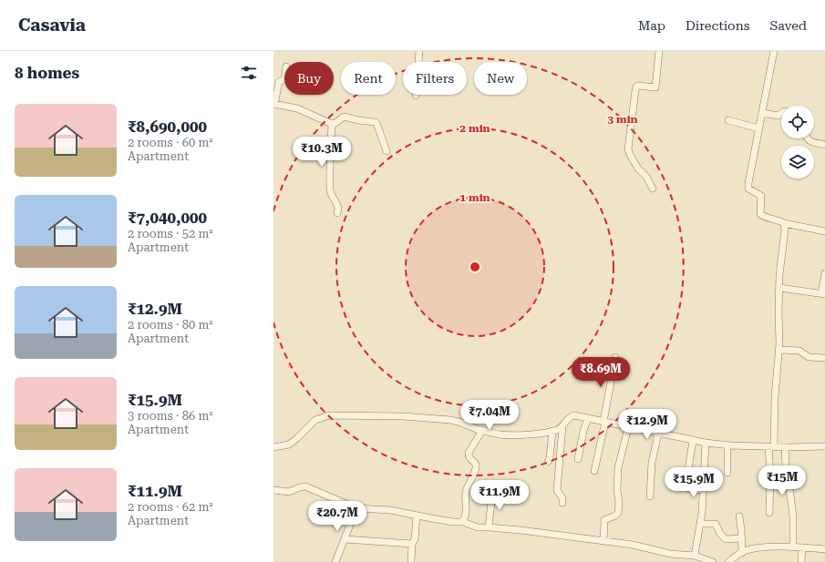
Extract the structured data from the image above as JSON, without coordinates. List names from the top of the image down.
{
  "page": {
    "header": "Casavia",
    "nav": ["Map", "Directions", "Saved"],
    "heading": "8 homes",
    "chip": [
      "Buy",
      "Rent",
      "Filters",
      "New"
    ],
    "list": [
      {
        "name": "₹8,690,000",
        "note": "2 rooms · 60 m² · Apartment"
      },
      {
        "name": "₹7,040,000",
        "note": "2 rooms · 52 m² · Apartment"
      },
      {
        "name": "₹12.9M",
        "note": "2 rooms · 80 m² · Apartment"
      },
      {
        "name": "₹15.9M",
        "note": "3 rooms · 86 m² · Apartment"
      },
      {
        "name": "₹11.9M",
        "note": "2 rooms · 62 m² · Apartment"
      }
    ],
    "price": [
      "₹10.3M",
      "₹8.69M",
      "₹7.04M",
      "₹12.9M",
      "₹15M",
      "₹15.9M",
      "₹11.9M",
      "₹20.7M"
    ]
  },
  "rings": ["3 min", "2 min", "1 min"]
}
